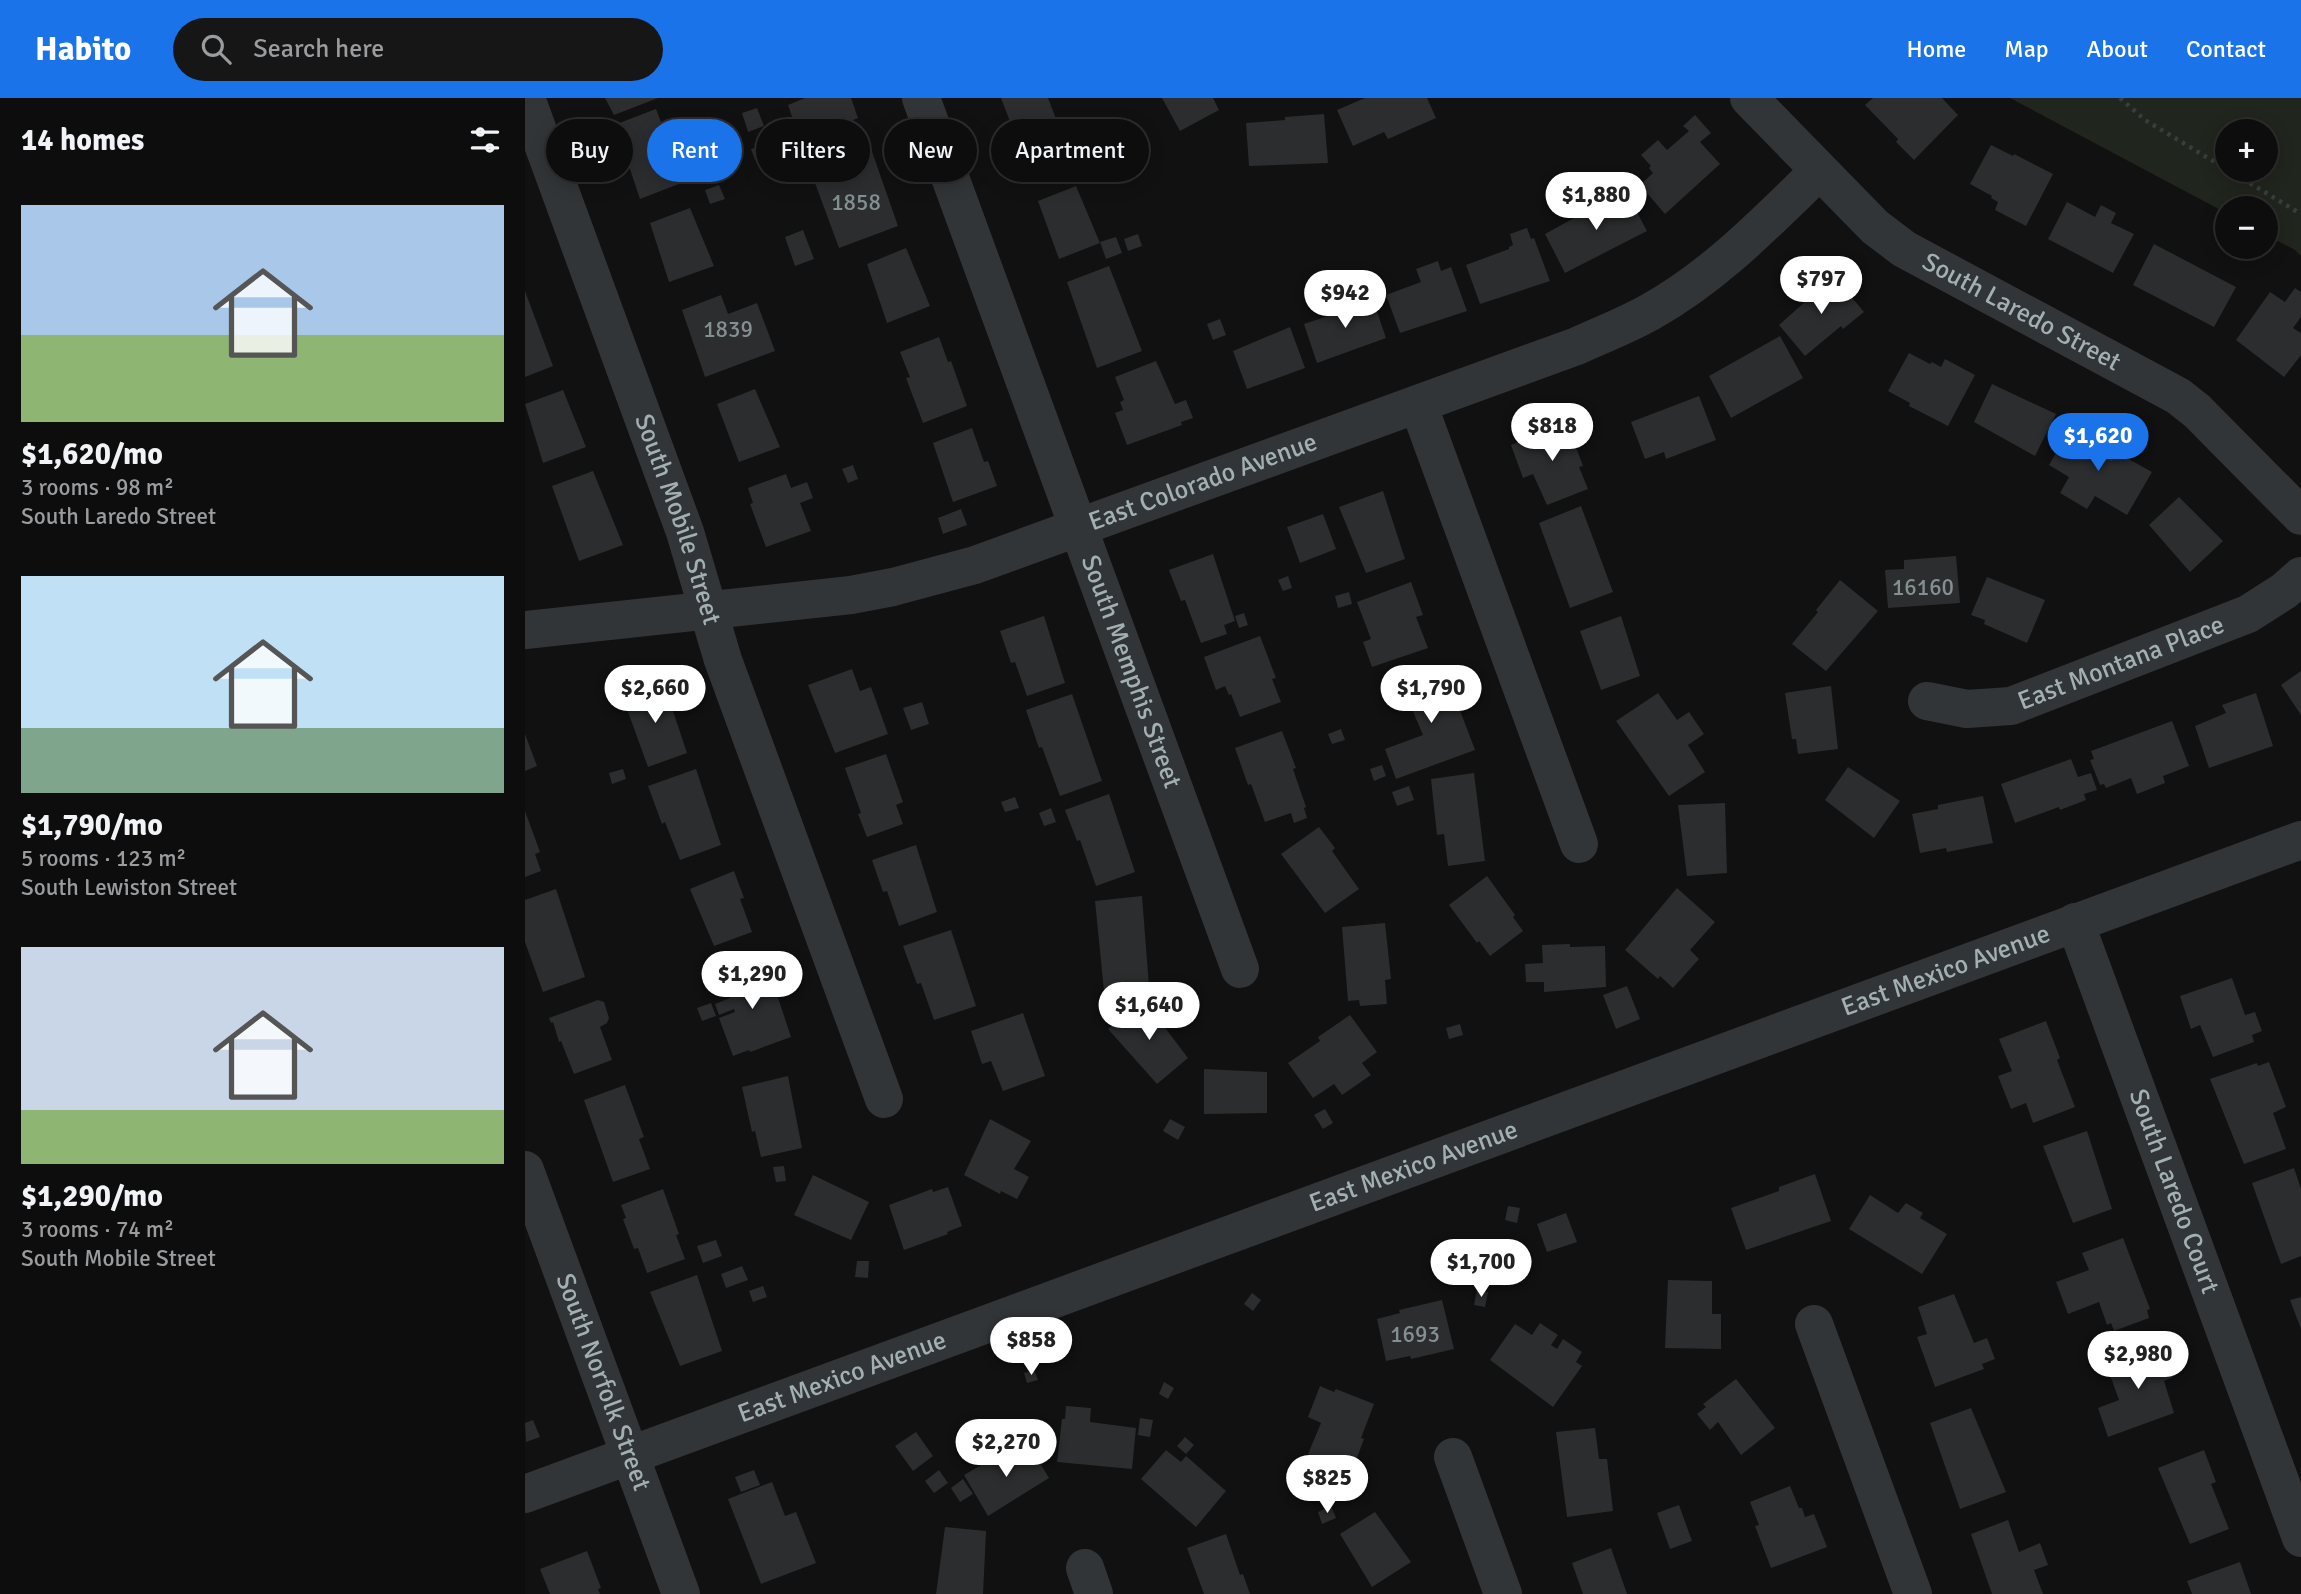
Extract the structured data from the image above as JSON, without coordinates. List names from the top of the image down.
{
  "streets": {
    "street": [
      "South Laredo Street",
      "East Colorado Avenue",
      "South Mobile Street",
      "East Montana Place",
      "South Memphis Street",
      "East Mexico Avenue",
      "South Laredo Court",
      "South Norfolk Street"
    ]
  },
  "crossings": [
    ["South Laredo Street", "East Colorado Avenue"],
    ["East Colorado Avenue", "South Mobile Street"],
    ["East Colorado Avenue", "South Memphis Street"],
    ["East Mexico Avenue", "South Laredo Court"],
    ["East Mexico Avenue", "South Norfolk Street"]
  ],
  "house_numbers": [
    "1858",
    "1839",
    "16160",
    "1693"
  ],
  "page": {
    "header": "Habito",
    "search": "Search here",
    "nav": [
      "Home",
      "Map",
      "About",
      "Contact"
    ],
    "heading": "14 homes",
    "map_buttons": ["+", "−"],
    "chip": [
      "Buy",
      "Rent",
      "Filters",
      "New",
      "Apartment"
    ],
    "price": [
      "$1,880",
      "$797",
      "$942",
      "$818",
      "$1,620",
      "$2,660",
      "$1,790",
      "$1,290",
      "$1,640",
      "$1,700",
      "$858",
      "$2,980",
      "$2,270",
      "$825"
    ],
    "list": [
      {
        "name": "$1,620/mo",
        "note": "3 rooms · 98 m² · South Laredo Street"
      },
      {
        "name": "$1,790/mo",
        "note": "5 rooms · 123 m² · South Lewiston Street"
      },
      {
        "name": "$1,290/mo",
        "note": "3 rooms · 74 m² · South Mobile Street"
      }
    ]
  }
}
